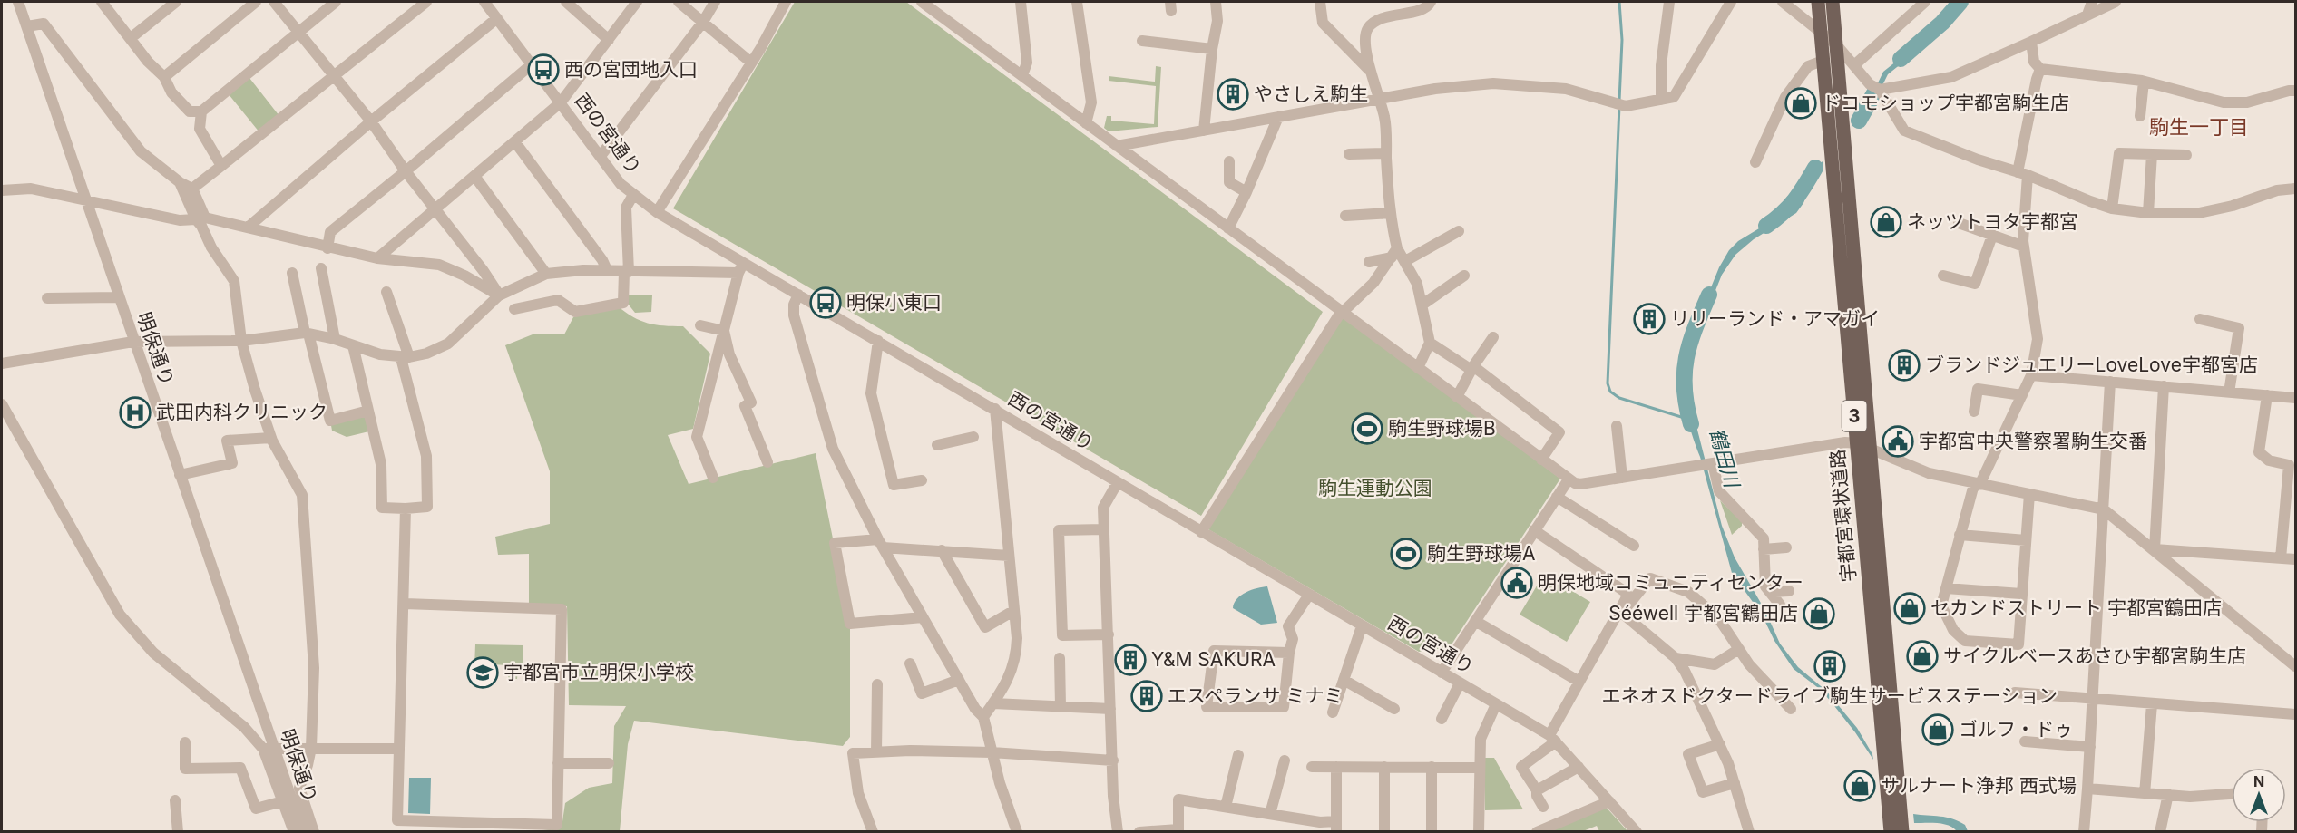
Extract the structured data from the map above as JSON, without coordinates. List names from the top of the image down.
{
  "streets": {
    "main road": ["3", "宇都宮環状道路"],
    "street": ["西の宮通り", "明保通り"]
  },
  "districts": ["駒生一丁目"],
  "water": ["鶴田川"],
  "parks": ["駒生運動公園"],
  "places": {
    "bus stop": ["西の宮団地入口", "明保小東口"],
    "building": [
      "やさしえ駒生",
      "リリーランド・アマガイ",
      "ブランドジュエリーLoveLove宇都宮店",
      "Y&M SAKURA",
      "エネオスドクタードライブ駒生サービスステーション",
      "エスペランサ ミナミ"
    ],
    "shop": [
      "ドコモショップ宇都宮駒生店",
      "ネッツトヨタ宇都宮",
      "セカンドストリート 宇都宮鶴田店",
      "Sééwell 宇都宮鶴田店",
      "サイクルベースあさひ宇都宮駒生店",
      "ゴルフ・ドゥ",
      "サルナート浄邦 西式場"
    ],
    "hospital": ["武田内科クリニック"],
    "sports": ["駒生野球場B", "駒生野球場A"],
    "public building": ["宇都宮中央警察署駒生交番", "明保地域コミュニティセンター"],
    "school or university": ["宇都宮市立明保小学校"]
  },
  "north": "top"
}
